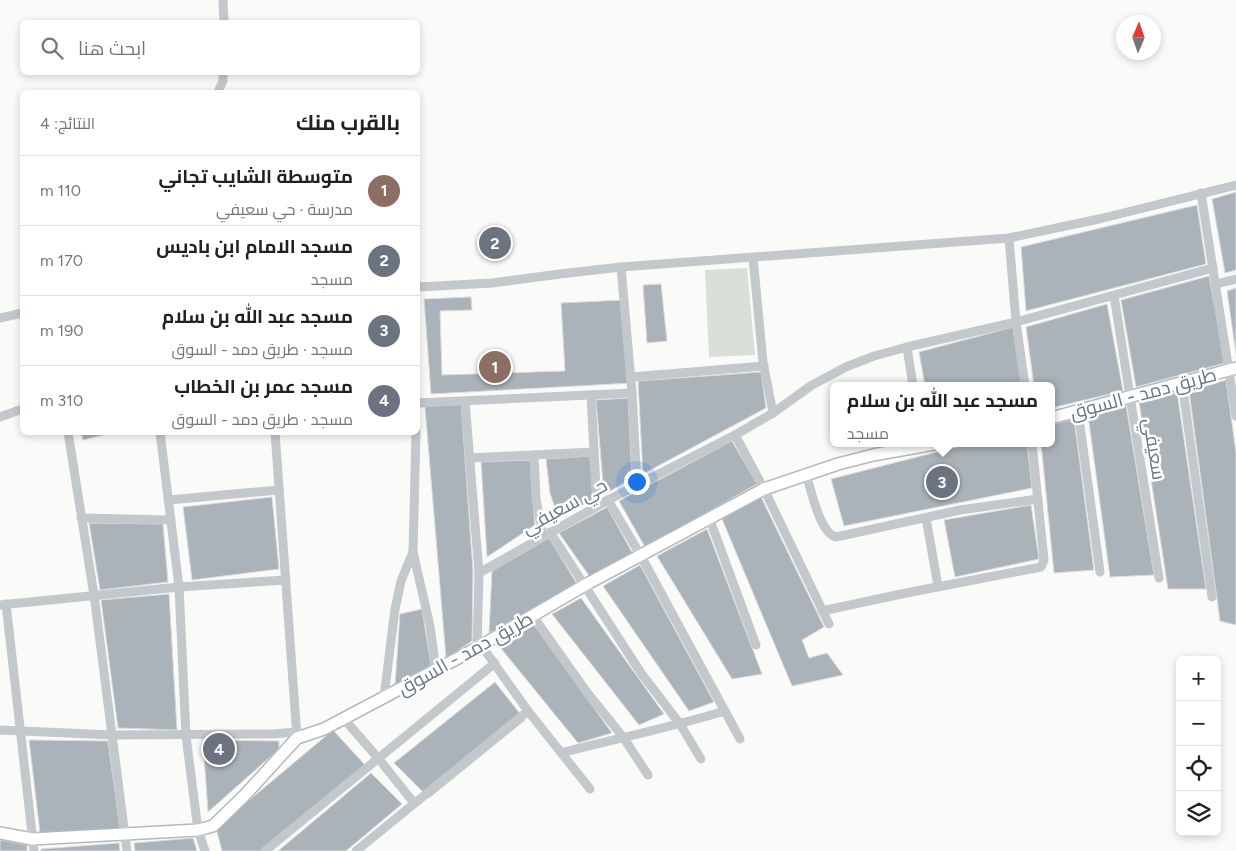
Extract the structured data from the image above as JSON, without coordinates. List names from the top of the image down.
{
  "streets": {
    "main road": ["طريق دمد - السوق"],
    "street": ["سعيفي", "حي سعيفي"]
  },
  "crossings": [
    ["طريق دمد - السوق", "سعيفي"]
  ],
  "north": "top",
  "page": {
    "search": "ابحث هنا",
    "heading": ["بالقرب منك", "النتائج: 4"],
    "list": [
      {
        "mark": "1",
        "name": "متوسطة الشايب تجاني",
        "note": "مدرسة · حي سعيفي",
        "value": "110 m"
      },
      {
        "mark": "2",
        "name": "مسجد الامام ابن باديس",
        "note": "مسجد",
        "value": "170 m"
      },
      {
        "mark": "3",
        "name": "مسجد عبد الله بن سلام",
        "note": "مسجد · طريق دمد - السوق",
        "value": "190 m"
      },
      {
        "mark": "4",
        "name": "مسجد عمر بن الخطاب",
        "note": "مسجد · طريق دمد - السوق",
        "value": "310 m"
      }
    ],
    "pins": [
      "2",
      "1",
      "3",
      "4"
    ],
    "popup": ["مسجد عبد الله بن سلام", "مسجد"],
    "map_buttons": ["+", "−"]
  }
}
